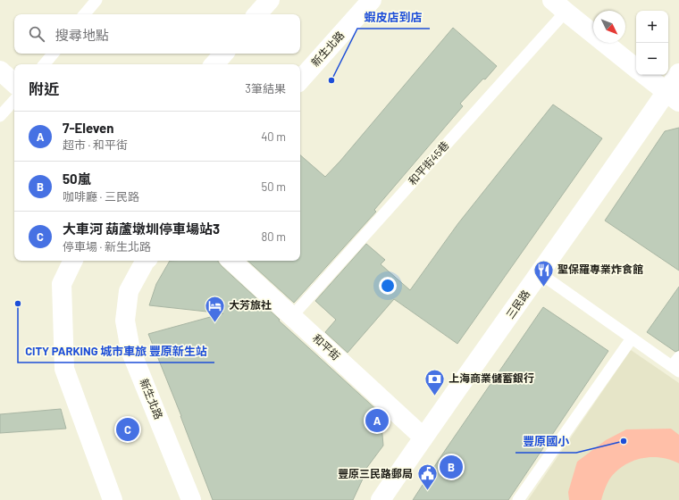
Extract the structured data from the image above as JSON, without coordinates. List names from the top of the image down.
{
  "streets": {
    "street": ["新生北路", "三民路", "和平街"],
    "lane": ["和平街45巷"]
  },
  "crossings": [
    ["和平街45巷", "和平街"],
    ["三民路", "和平街"]
  ],
  "places": {
    "other": ["蝦皮店到店", "CITY PARKING 城市車旅 豐原新生站", "豐原國小"],
    "restaurant": ["聖保羅專業炸食館"],
    "hotel": ["大芳旅社"],
    "bank": ["上海商業儲蓄銀行"],
    "public building": ["豐原三民路郵局"]
  },
  "north": "bottom right",
  "page": {
    "map_buttons": ["+", "−"],
    "search": "搜尋地點",
    "heading": ["附近", "3筆結果"],
    "list": [
      {
        "mark": "A",
        "name": "7-Eleven",
        "note": "超市 · 和平街",
        "value": "40 m"
      },
      {
        "mark": "B",
        "name": "50嵐",
        "note": "咖啡廳 · 三民路",
        "value": "50 m"
      },
      {
        "mark": "C",
        "name": "大車河 葫蘆墩圳停車場站3",
        "note": "停車場 · 新生北路",
        "value": "80 m"
      }
    ],
    "pins": ["A", "C", "B"]
  }
}
